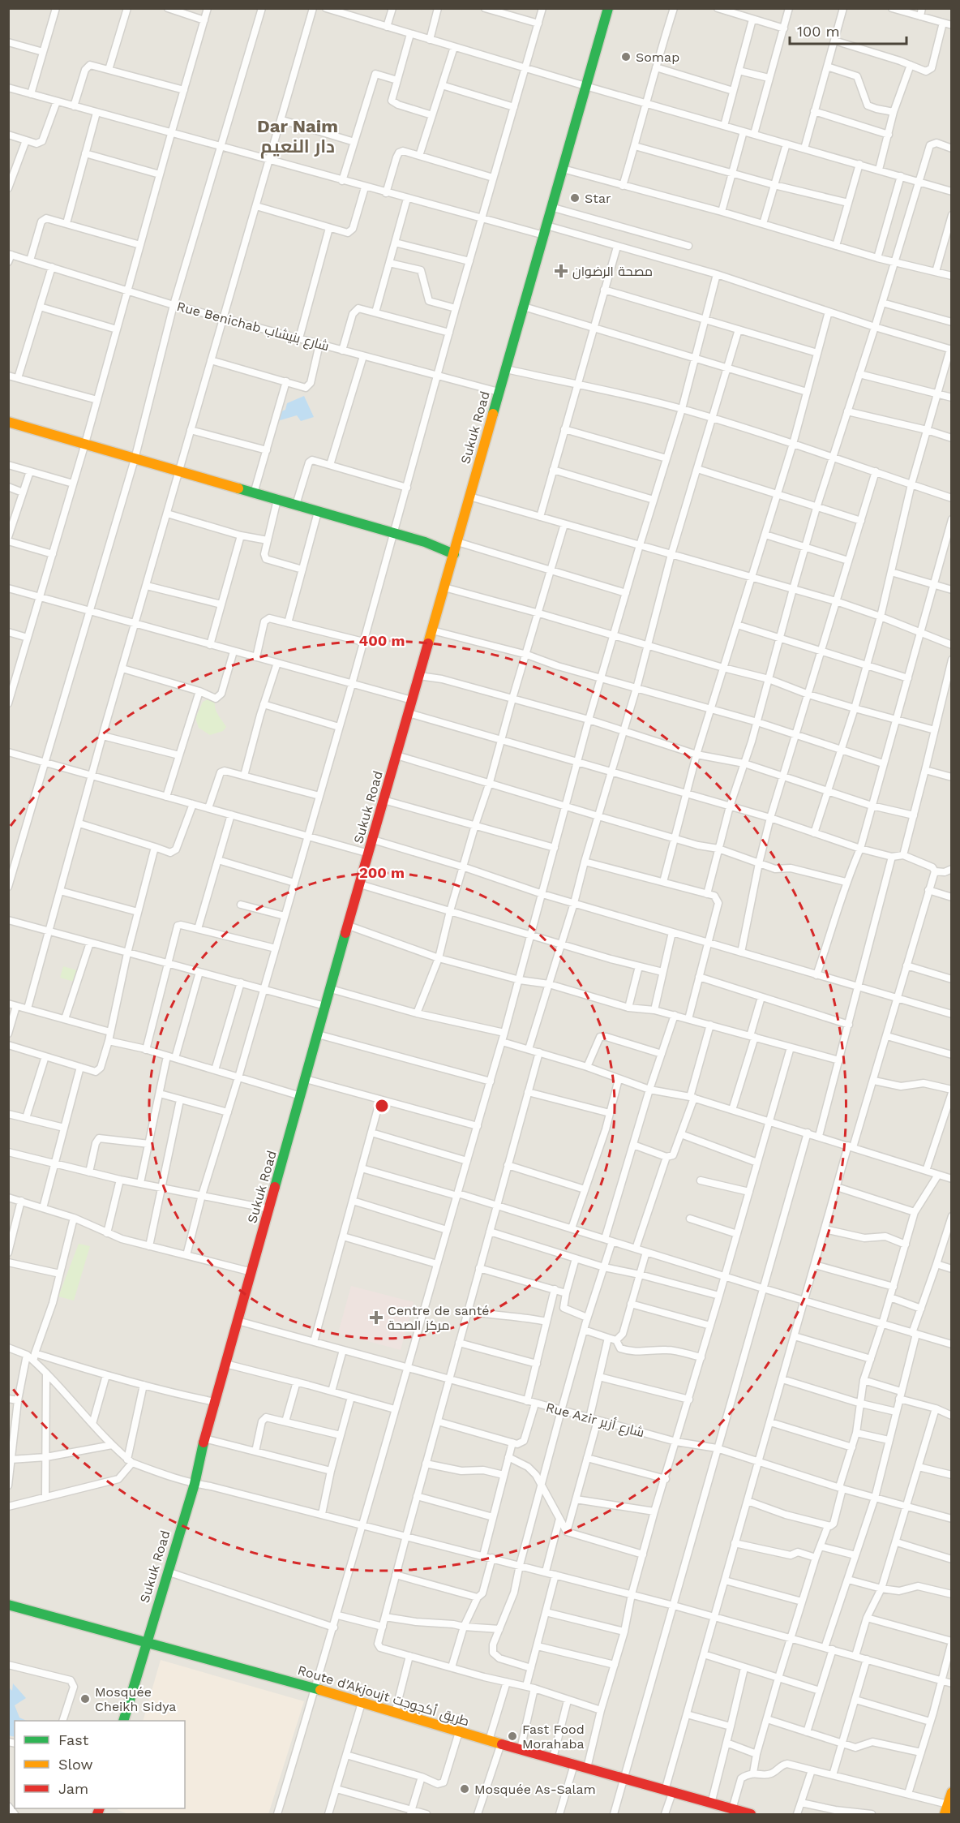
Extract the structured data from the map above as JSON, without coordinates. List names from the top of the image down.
{
  "streets": {
    "main road": ["Sukuk Road", "Route d'Akjoujt طريق أكجوجت"],
    "street": ["Rue Benichab شارع بنيشاب", "Rue Azir شارع أزير"]
  },
  "crossings": [
    ["Rue Benichab شارع بنيشاب", "Sukuk Road"],
    ["Sukuk Road", "Rue Azir شارع أزير"],
    ["Sukuk Road", "Route d'Akjoujt طريق أكجوجت"]
  ],
  "districts": ["Dar Naim دار النعيم"],
  "places": {
    "other": [
      "Somap",
      "Star",
      "Mosquée Cheikh Sidya",
      "Fast Food Morahaba",
      "Mosquée As-Salam"
    ],
    "health": ["مصحة الرضوان", "Centre de santé مركز الصحة"]
  },
  "legend": ["Fast", "Slow", "Jam"],
  "scale_bar": "100 m",
  "rings": ["400 m", "200 m"]
}
